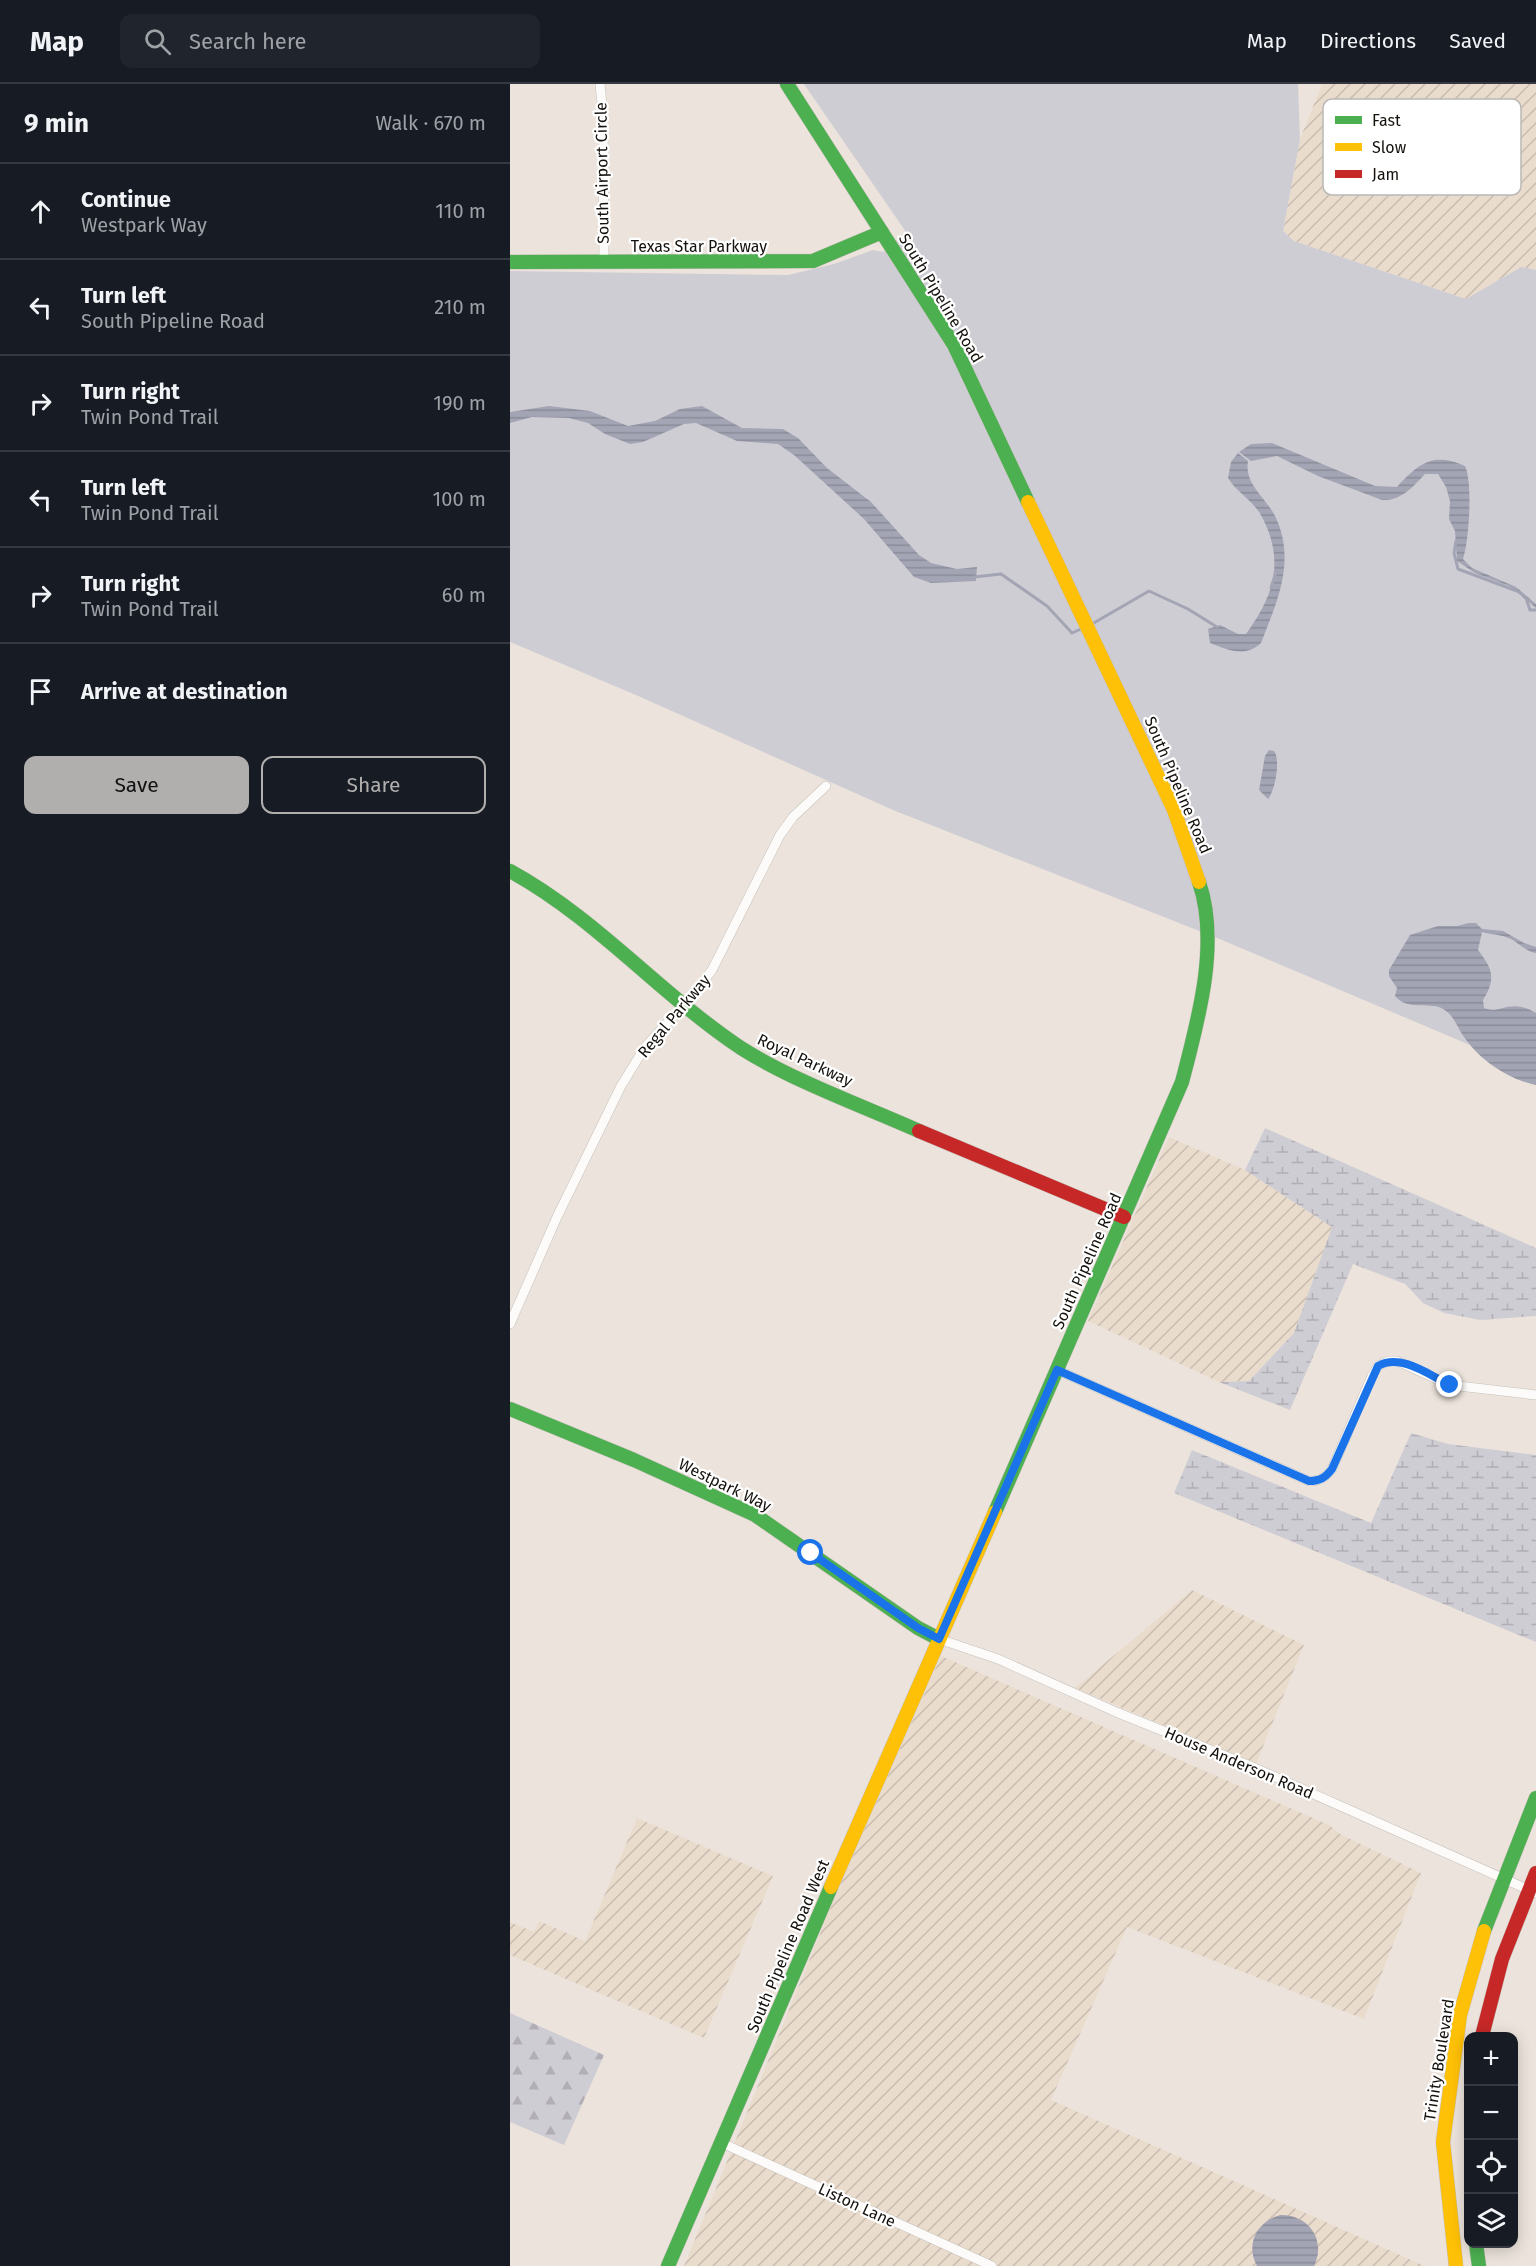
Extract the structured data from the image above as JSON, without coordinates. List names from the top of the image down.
{
  "streets": {
    "street": [
      "South Airport Circle",
      "Texas Star Parkway",
      "South Pipeline Road",
      "Regal Parkway",
      "Royal Parkway",
      "Westpark Way",
      "House Anderson Road",
      "South Pipeline Road West",
      "Trinity Boulevard",
      "Liston Lane"
    ]
  },
  "crossings": [
    ["South Airport Circle", "Texas Star Parkway"],
    ["Texas Star Parkway", "South Pipeline Road"],
    ["South Pipeline Road", "Royal Parkway"],
    ["South Pipeline Road", "Westpark Way"],
    ["South Pipeline Road", "House Anderson Road"],
    ["South Pipeline Road", "South Pipeline Road West"],
    ["Regal Parkway", "Royal Parkway"],
    ["Westpark Way", "House Anderson Road"],
    ["Westpark Way", "South Pipeline Road West"],
    ["House Anderson Road", "South Pipeline Road West"],
    ["House Anderson Road", "Trinity Boulevard"],
    ["South Pipeline Road West", "Liston Lane"]
  ],
  "legend": ["Fast", "Slow", "Jam"],
  "page": {
    "header": "Map",
    "search": "Search here",
    "nav": ["Map", "Directions", "Saved"],
    "heading": ["9 min", "Walk · 670 m"],
    "list": [
      ["Continue", "Westpark Way", "110 m"],
      ["Turn left", "South Pipeline Road", "210 m"],
      ["Turn right", "Twin Pond Trail", "190 m"],
      ["Turn left", "Twin Pond Trail", "100 m"],
      ["Turn right", "Twin Pond Trail", "60 m"],
      "Arrive at destination"
    ],
    "buttons": ["Save", "Share"],
    "map_buttons": ["+", "−"]
  }
}
